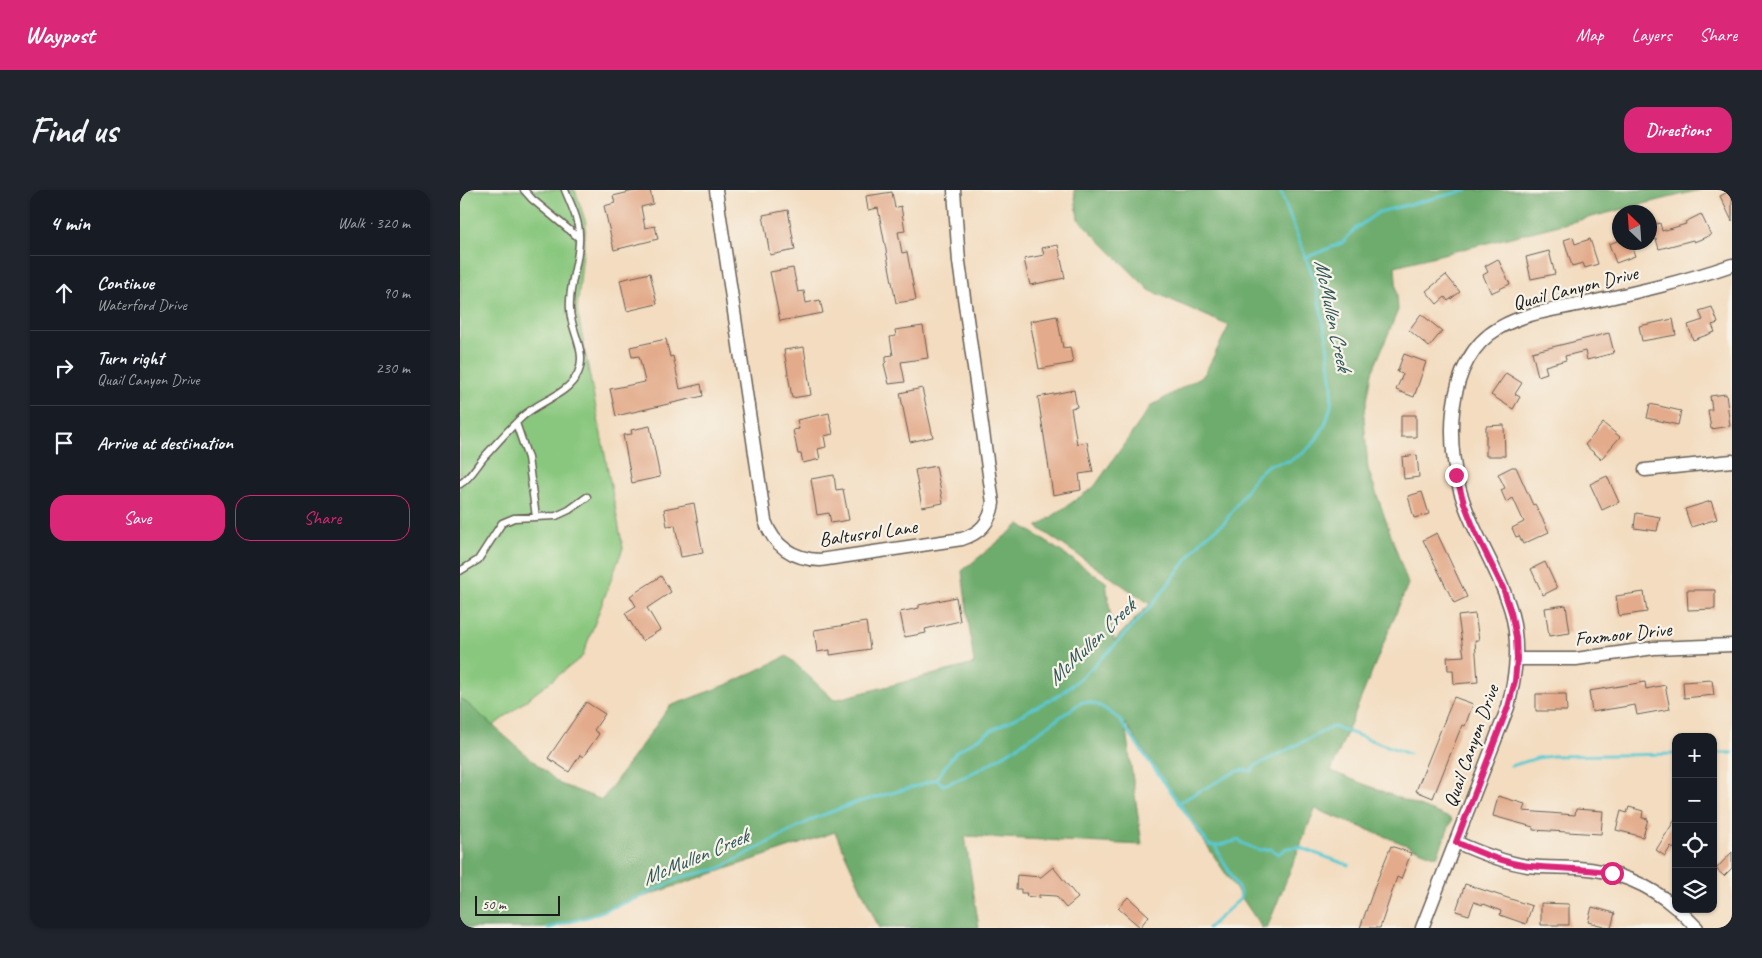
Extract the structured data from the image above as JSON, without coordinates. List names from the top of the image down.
{
  "streets": {
    "street": ["Quail Canyon Drive", "Baltusrol Lane", "Foxmoor Drive"]
  },
  "crossings": [
    ["Quail Canyon Drive", "Foxmoor Drive"]
  ],
  "water": ["McMullen Creek"],
  "scale_bar": "50 m",
  "north": "top left",
  "page": {
    "header": "Waypost",
    "nav": ["Map", "Layers", "Share"],
    "buttons": [
      "Directions",
      ["Save", "Share"]
    ],
    "title": "Find us",
    "heading": ["4 min", "Walk · 320 m"],
    "list": [
      ["Continue", "Waterford Drive", "90 m"],
      ["Turn right", "Quail Canyon Drive", "230 m"],
      "Arrive at destination"
    ],
    "map_buttons": ["+", "−"],
    "scale": "50 m"
  }
}
